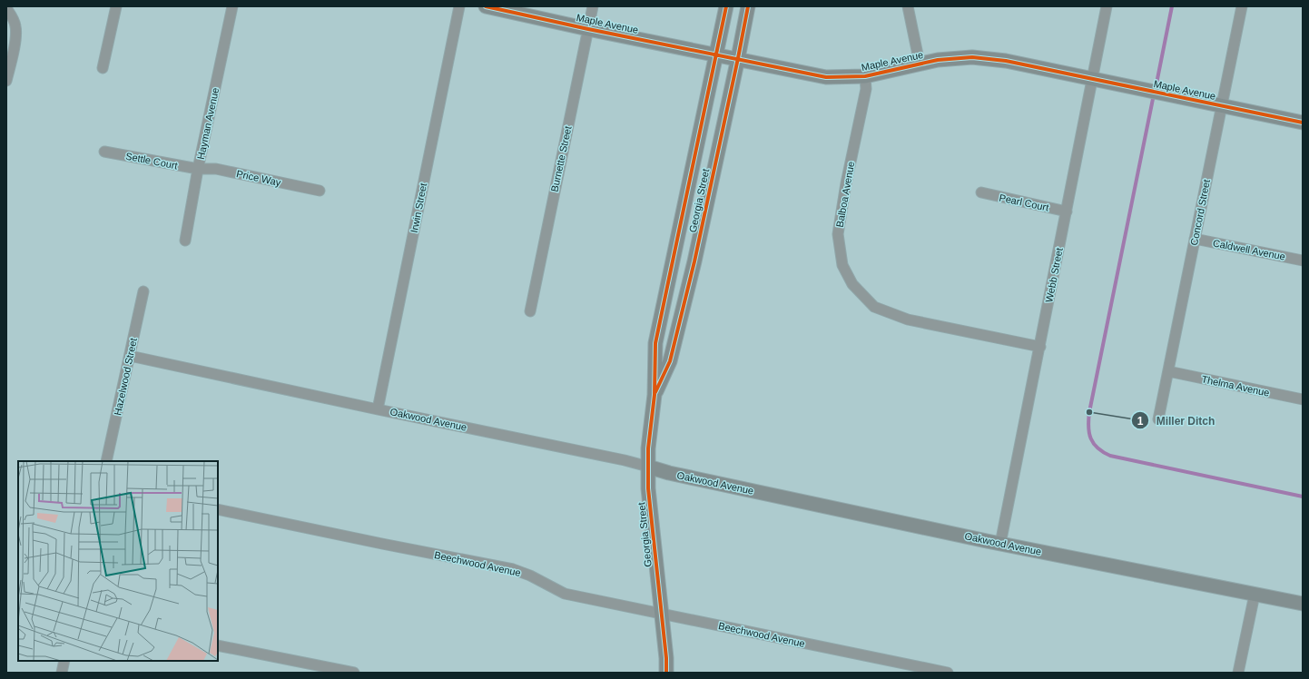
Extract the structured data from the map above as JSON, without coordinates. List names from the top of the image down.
{
  "streets": {
    "main road": ["Maple Avenue", "Georgia Street", "Oakwood Avenue"],
    "street": [
      "Hayman Avenue",
      "Burnette Street",
      "Settle Court",
      "Price Way",
      "Balboa Avenue",
      "Pearl Court",
      "Irwin Street",
      "Concord Street",
      "Caldwell Avenue",
      "Webb Street",
      "Hazelwood Street",
      "Thelma Avenue",
      "Beechwood Avenue"
    ]
  },
  "crossings": [
    ["Maple Avenue", "Burnette Street"],
    ["Maple Avenue", "Balboa Avenue"],
    ["Maple Avenue", "Georgia Street"],
    ["Maple Avenue", "Concord Street"],
    ["Maple Avenue", "Webb Street"],
    ["Hayman Avenue", "Settle Court"],
    ["Hayman Avenue", "Price Way"],
    ["Settle Court", "Price Way"],
    ["Balboa Avenue", "Webb Street"],
    ["Georgia Street", "Oakwood Avenue"],
    ["Georgia Street", "Beechwood Avenue"],
    ["Pearl Court", "Webb Street"],
    ["Irwin Street", "Oakwood Avenue"],
    ["Concord Street", "Caldwell Avenue"],
    ["Concord Street", "Thelma Avenue"],
    ["Webb Street", "Oakwood Avenue"],
    ["Hazelwood Street", "Oakwood Avenue"]
  ],
  "places": ["Miller Ditch"]
}
